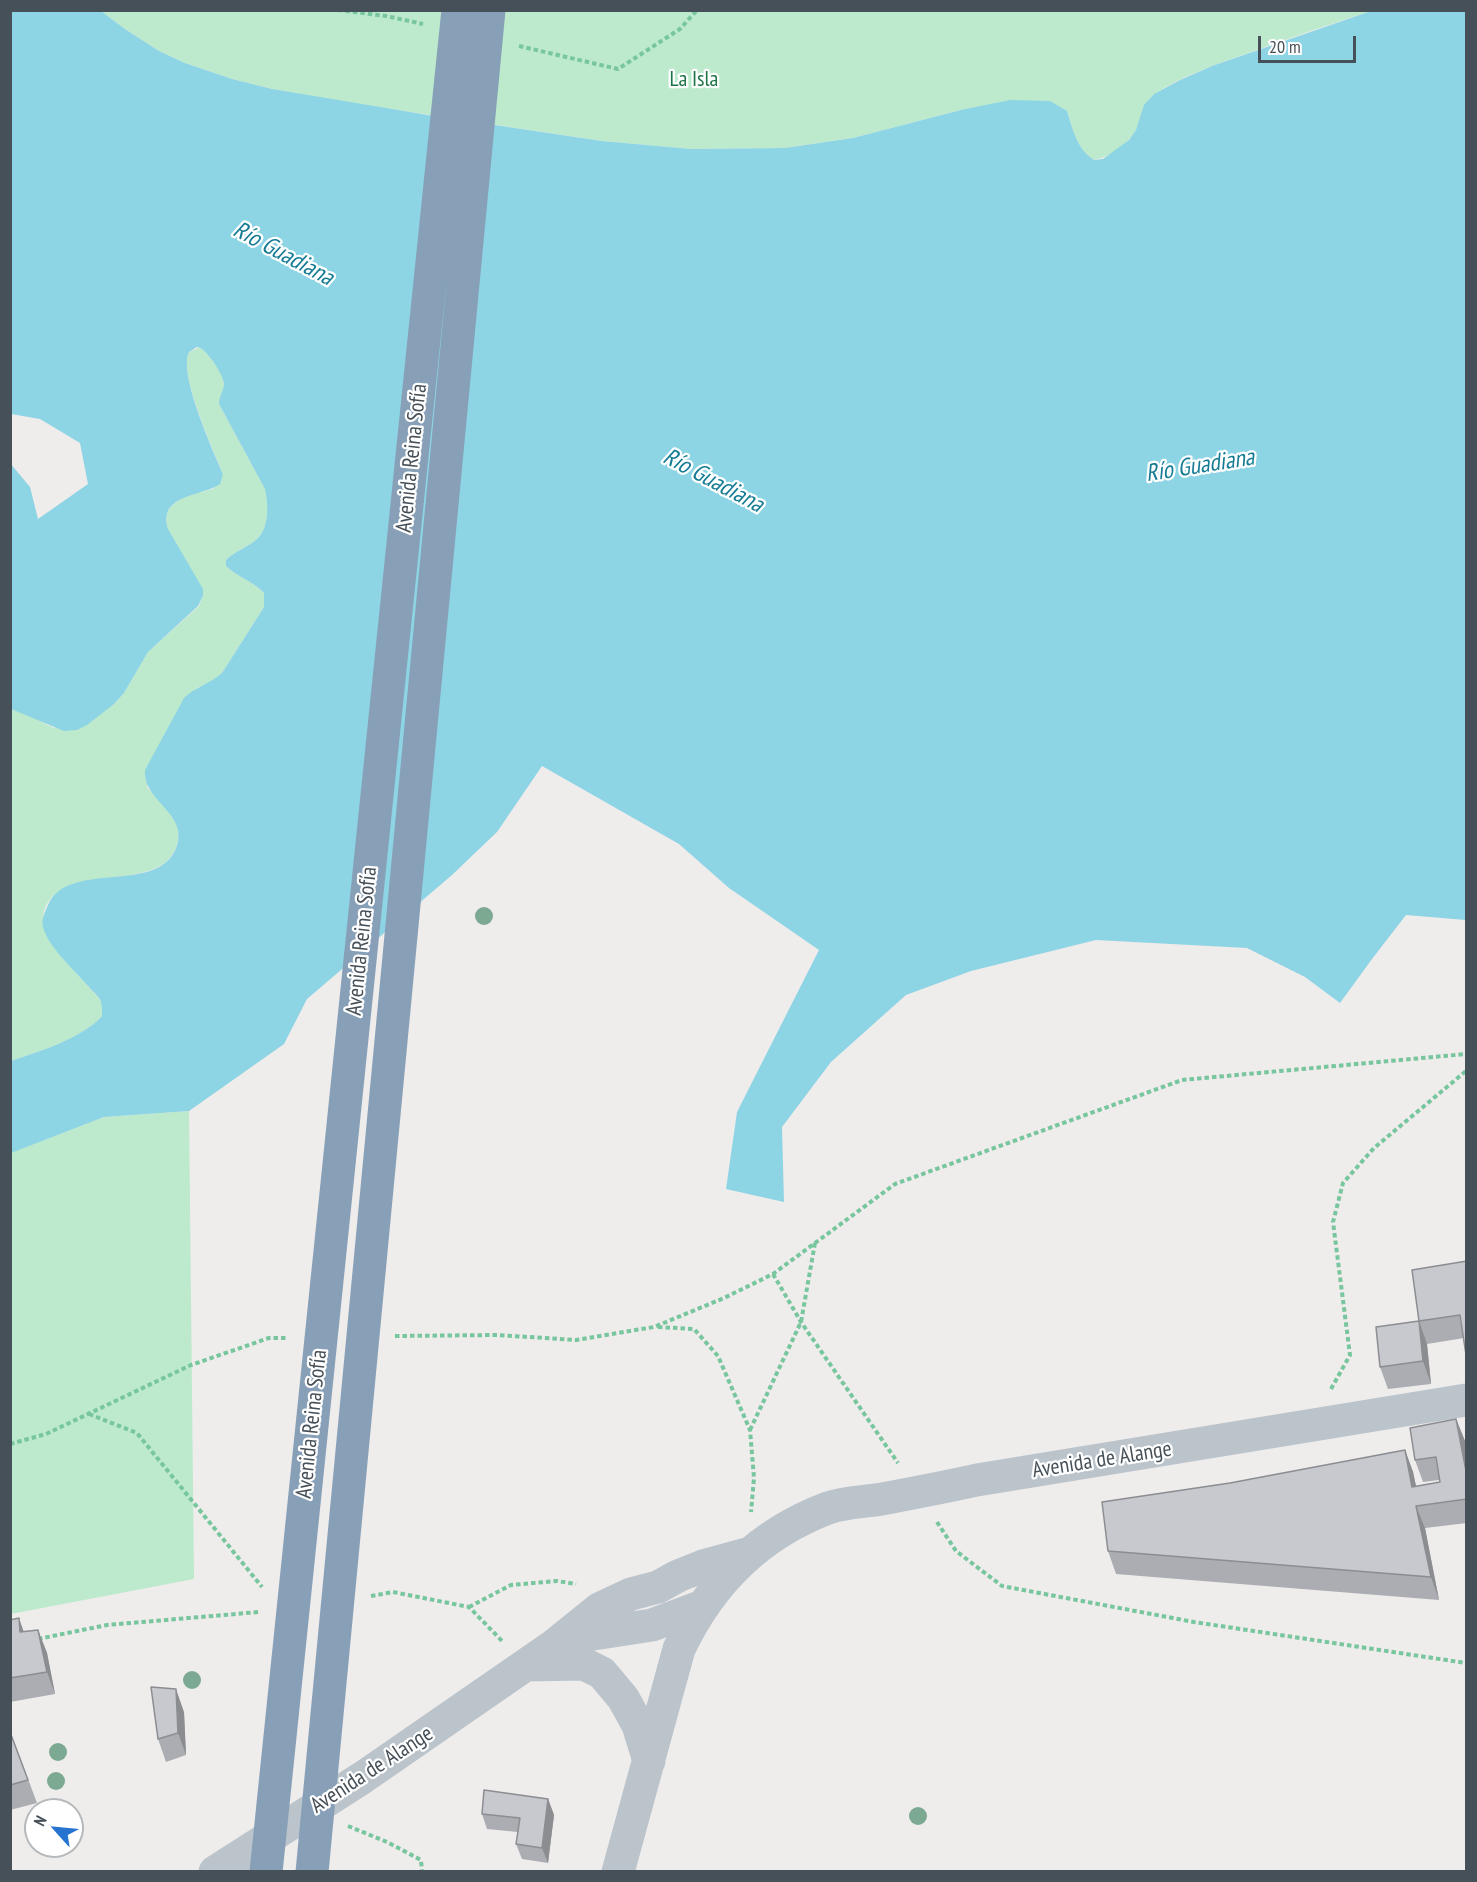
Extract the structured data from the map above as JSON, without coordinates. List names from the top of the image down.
{
  "streets": {
    "highway": ["Avenida Reina Sofía"],
    "street": ["Avenida de Alange"]
  },
  "water": ["Río Guadiana"],
  "parks": ["La Isla"],
  "scale_bar": "20 m",
  "north": "top left"
}
